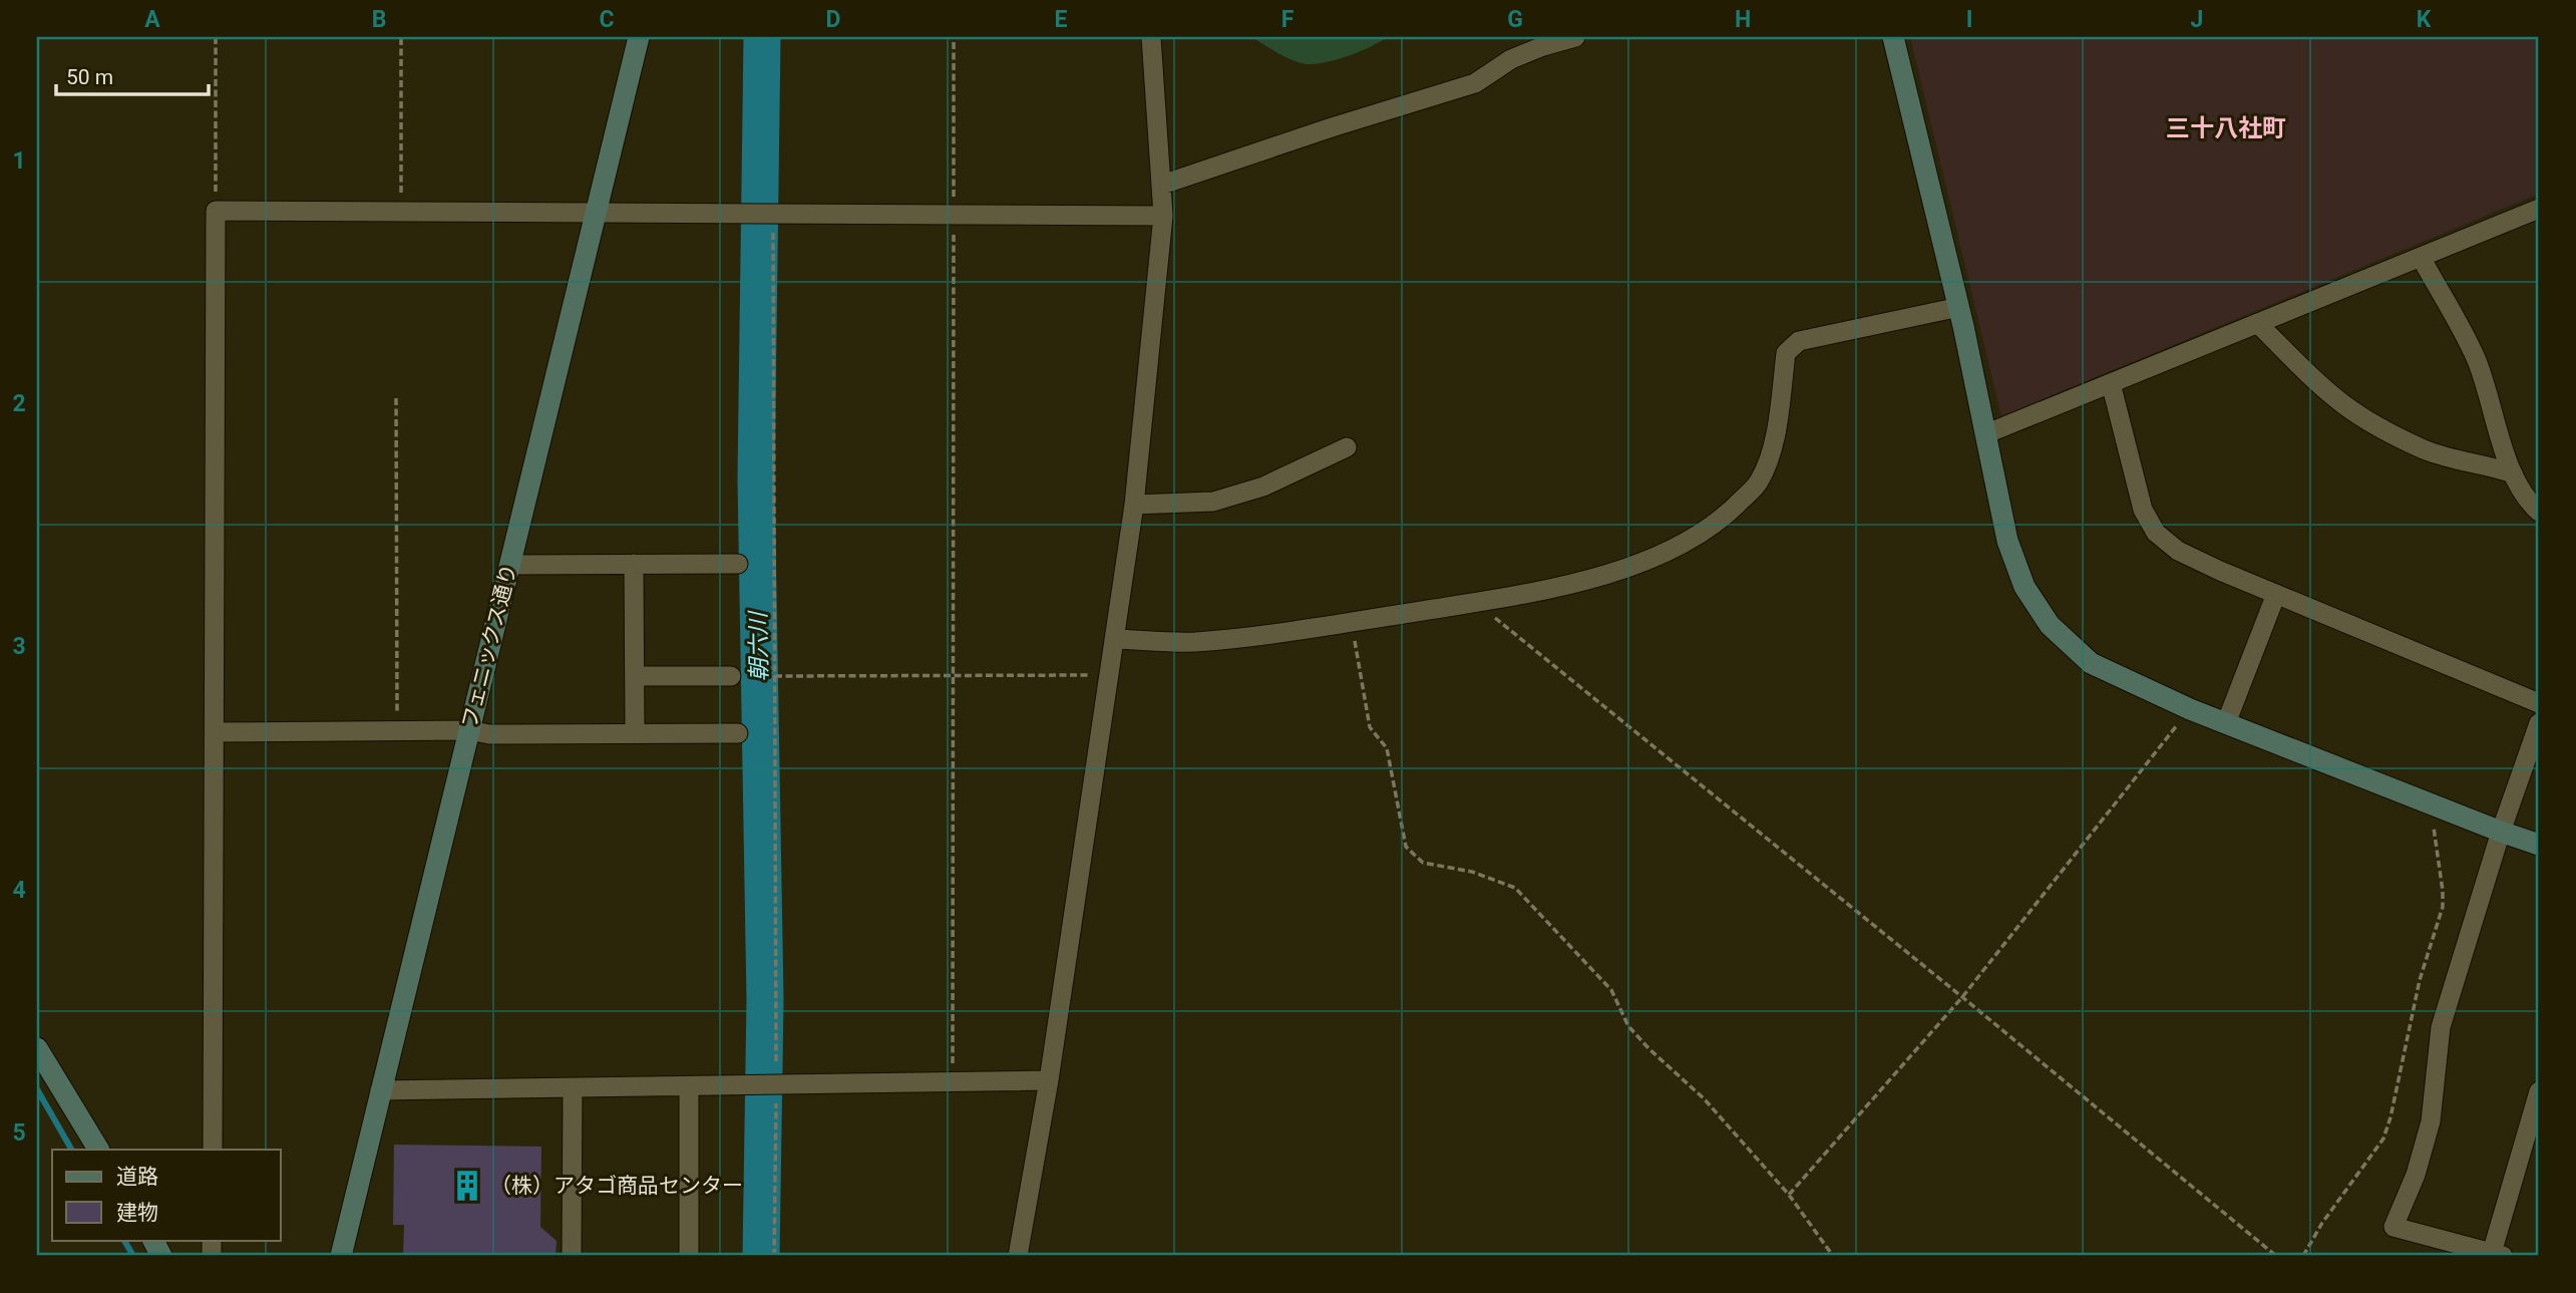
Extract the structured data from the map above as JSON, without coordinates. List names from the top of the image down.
{
  "streets": {
    "main road": ["フェニックス通り"]
  },
  "districts": ["三十八社町"],
  "water": ["朝六川"],
  "places": {
    "building": ["（株）アタゴ商品センター"]
  },
  "legend": ["道路", "建物"],
  "scale_bar": "50 m",
  "grid": {
    "columns": [
      "A",
      "B",
      "C",
      "D",
      "E",
      "F",
      "G",
      "H",
      "I",
      "J",
      "K"
    ],
    "rows": [
      "1",
      "2",
      "3",
      "4",
      "5"
    ]
  }
}
